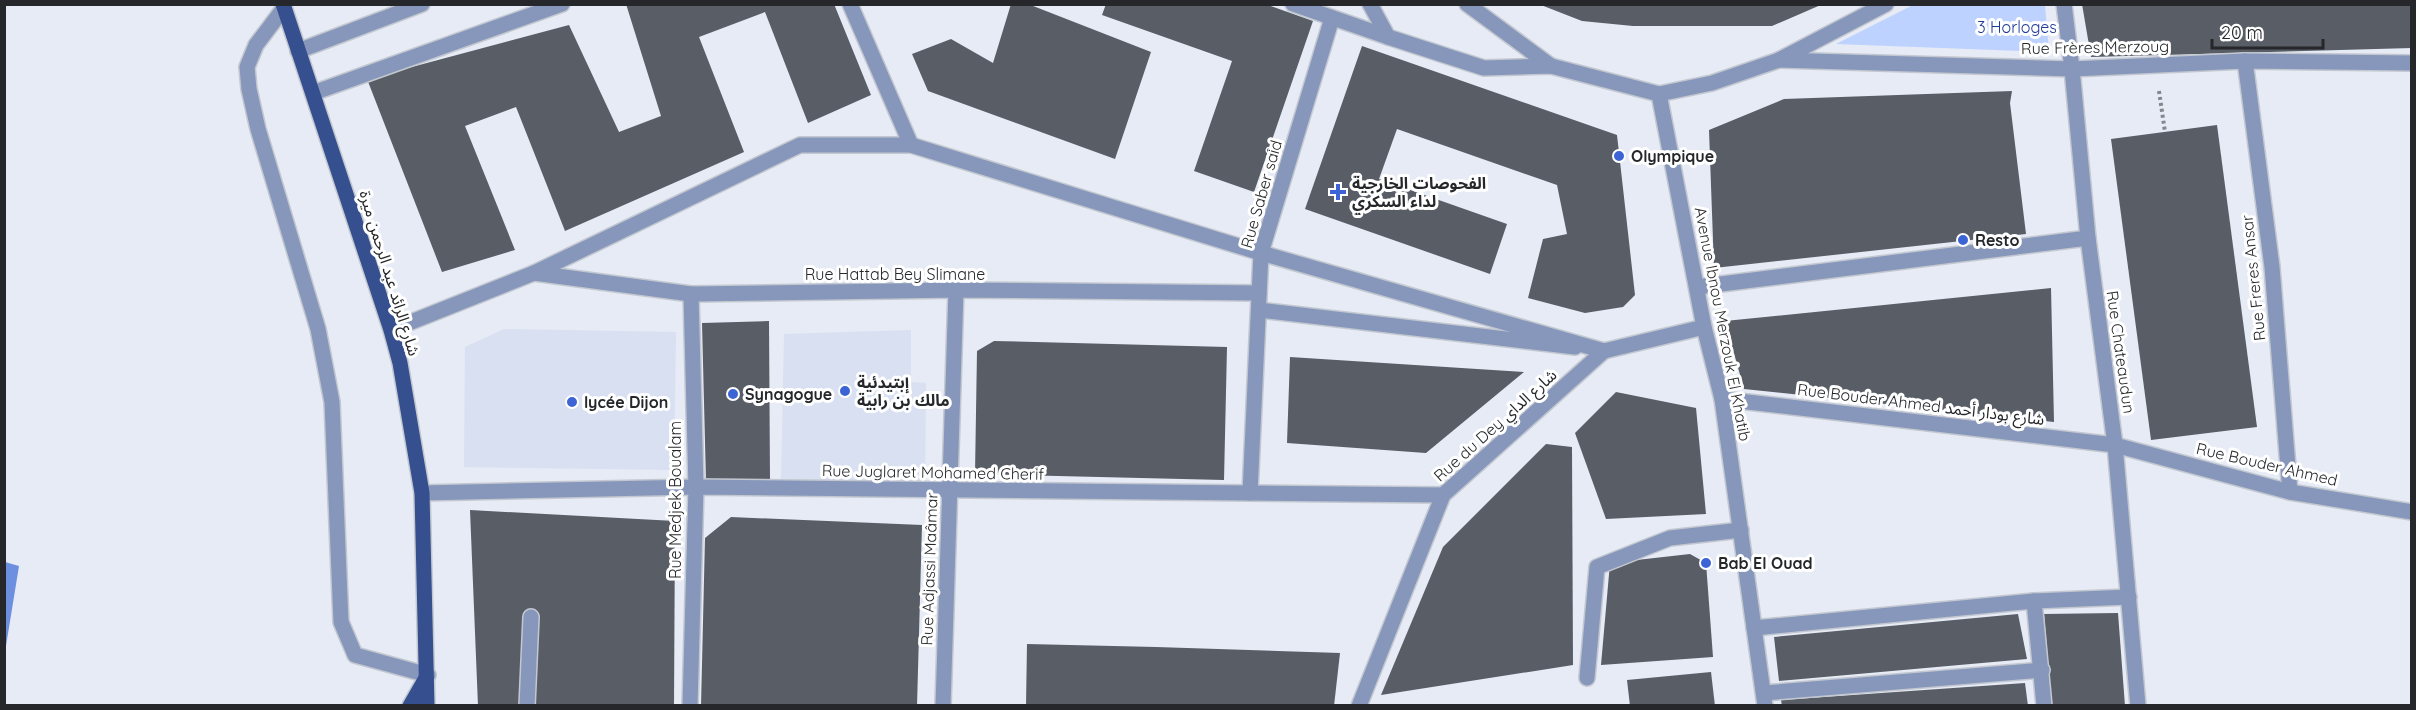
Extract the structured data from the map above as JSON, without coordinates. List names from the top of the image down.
{
  "streets": {
    "main road": ["شارع الرائد عبد الرحمن ميرة"],
    "street": [
      "Rue Frères Merzoug",
      "Rue Saber said",
      "Rue Hattab Bey Slimane",
      "Rue Freres Ansar",
      "Avenue Ibnou Merzouk El Khatib",
      "Rue Chateaudun",
      "Rue Bouder Ahmed شارع بودار أحمد",
      "Rue du Dey شارع الداي",
      "Rue Bouder Ahmed",
      "Rue Juglaret Mohamed Cherif",
      "Rue Medjek Boualam",
      "Rue Adjassi Maâmar"
    ]
  },
  "crossings": [
    ["Rue Frères Merzoug", "Rue Freres Ansar"],
    ["Rue Frères Merzoug", "Rue Chateaudun"],
    ["Rue Saber said", "Rue Hattab Bey Slimane"],
    ["Rue Saber said", "Rue Juglaret Mohamed Cherif"],
    ["شارع الرائد عبد الرحمن ميرة", "Rue Juglaret Mohamed Cherif"],
    ["Rue Hattab Bey Slimane", "Rue Medjek Boualam"],
    ["Rue Hattab Bey Slimane", "Rue Adjassi Maâmar"],
    ["Rue Freres Ansar", "Rue Bouder Ahmed"],
    ["Avenue Ibnou Merzouk El Khatib", "Rue Bouder Ahmed شارع بودار أحمد"],
    ["Rue Chateaudun", "Rue Bouder Ahmed شارع بودار أحمد"],
    ["Rue Chateaudun", "Rue Bouder Ahmed"],
    ["Rue Bouder Ahmed شارع بودار أحمد", "Rue Bouder Ahmed"],
    ["Rue du Dey شارع الداي", "Rue Juglaret Mohamed Cherif"],
    ["Rue Juglaret Mohamed Cherif", "Rue Medjek Boualam"],
    ["Rue Juglaret Mohamed Cherif", "Rue Adjassi Maâmar"]
  ],
  "parks": ["3 Horloges"],
  "places": {
    "other": [
      "Olympique",
      "Resto",
      "إبتيدئية مالك بن رابية",
      "Synagogue",
      "lycée Dijon",
      "Bab El Ouad"
    ],
    "health": ["الفحوصات الخارجية لداء السكري"]
  },
  "scale_bar": "20 m"
}
